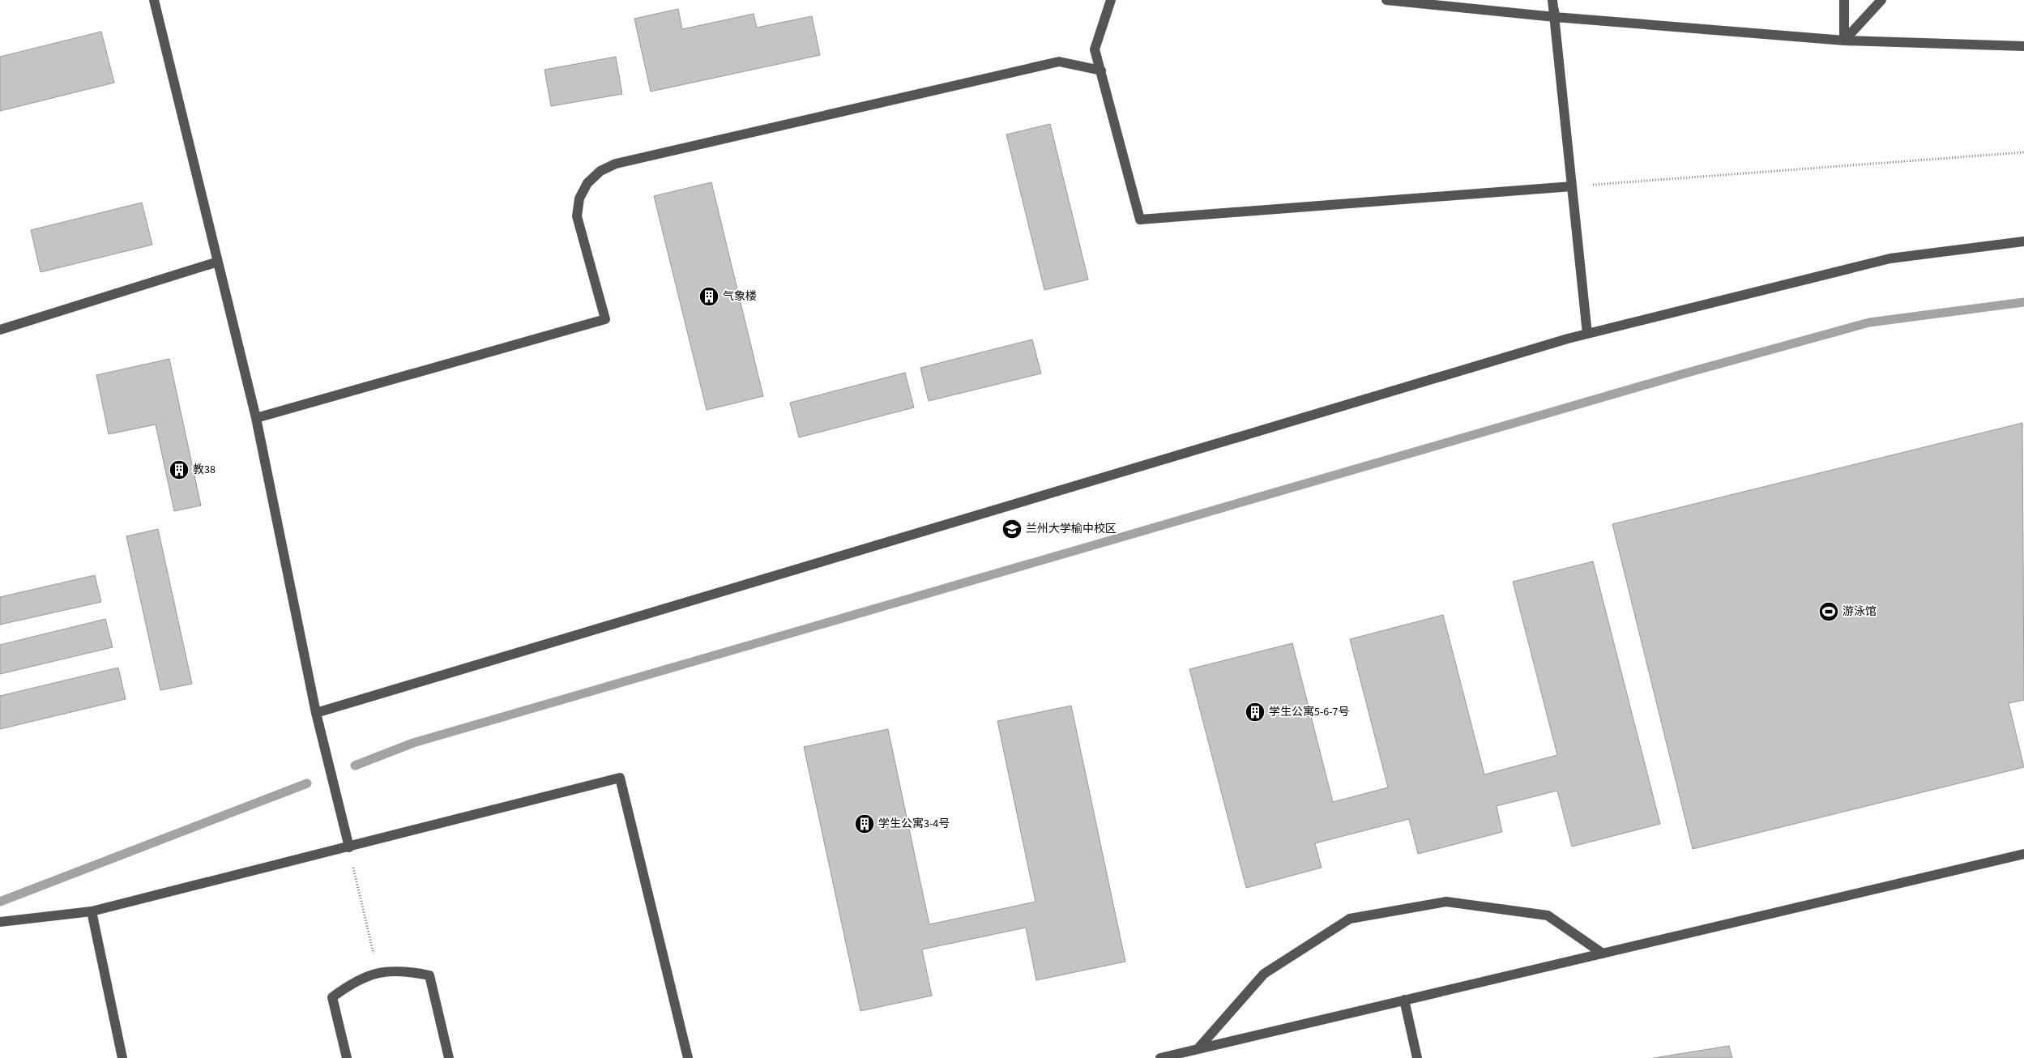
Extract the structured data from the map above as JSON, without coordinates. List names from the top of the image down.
{
  "places": {
    "building": [
      "气象楼",
      "教38",
      "学生公寓5-6-7号",
      "学生公寓3-4号"
    ],
    "school or university": ["兰州大学榆中校区"],
    "sports": ["游泳馆"]
  }
}
